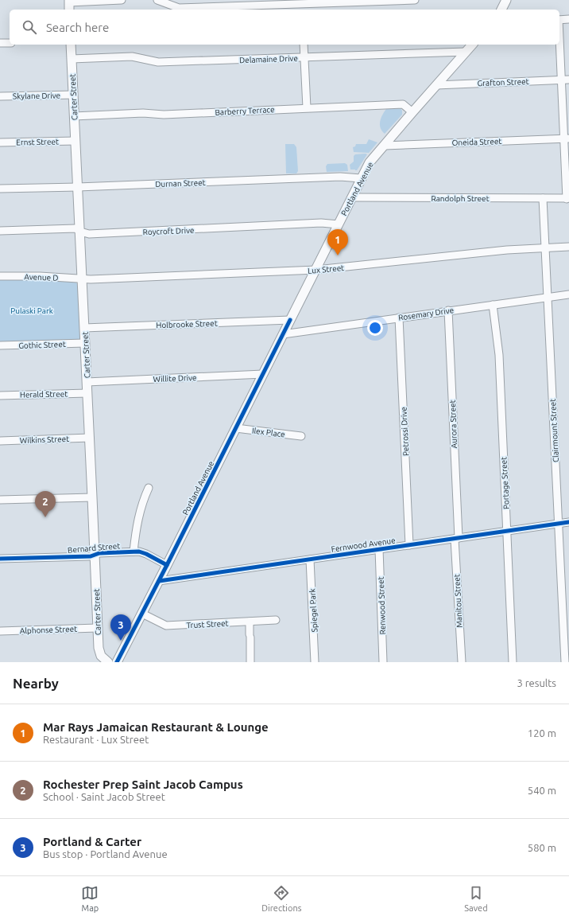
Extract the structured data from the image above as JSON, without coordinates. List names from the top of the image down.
{
  "streets": {
    "main road": ["Carter Street", "Portland Avenue"],
    "street": [
      "Delamaine Drive",
      "Grafton Street",
      "Skylane Drive",
      "Barberry Terrace",
      "Ernst Street",
      "Oneida Street",
      "Durnan Street",
      "Randolph Street",
      "Roycroft Drive",
      "Lux Street",
      "Avenue D",
      "Rosemary Drive",
      "Holbrooke Street",
      "Gothic Street",
      "Willite Drive",
      "Herald Street",
      "Aurora Street",
      "Clairmount Street",
      "Petrossi Drive",
      "Ilex Place",
      "Wilkins Street",
      "Portage Street",
      "Fernwood Avenue",
      "Bernard Street",
      "Manitou Street",
      "Renwood Street",
      "Spiegel Park",
      "Trust Street",
      "Alphonse Street"
    ]
  },
  "crossings": [
    ["Delamaine Drive", "Carter Street"],
    ["Delamaine Drive", "Portland Avenue"],
    ["Grafton Street", "Portland Avenue"],
    ["Skylane Drive", "Carter Street"],
    ["Carter Street", "Barberry Terrace"],
    ["Carter Street", "Ernst Street"],
    ["Carter Street", "Durnan Street"],
    ["Carter Street", "Roycroft Drive"],
    ["Carter Street", "Lux Street"],
    ["Carter Street", "Avenue D"],
    ["Carter Street", "Holbrooke Street"],
    ["Carter Street", "Gothic Street"],
    ["Carter Street", "Willite Drive"],
    ["Carter Street", "Herald Street"],
    ["Carter Street", "Wilkins Street"],
    ["Carter Street", "Bernard Street"],
    ["Carter Street", "Alphonse Street"],
    ["Barberry Terrace", "Portland Avenue"],
    ["Oneida Street", "Portland Avenue"],
    ["Durnan Street", "Portland Avenue"],
    ["Portland Avenue", "Randolph Street"],
    ["Portland Avenue", "Roycroft Drive"],
    ["Portland Avenue", "Lux Street"],
    ["Portland Avenue", "Rosemary Drive"],
    ["Portland Avenue", "Holbrooke Street"],
    ["Portland Avenue", "Willite Drive"],
    ["Portland Avenue", "Ilex Place"],
    ["Portland Avenue", "Fernwood Avenue"],
    ["Portland Avenue", "Bernard Street"],
    ["Portland Avenue", "Trust Street"],
    ["Randolph Street", "Clairmount Street"],
    ["Lux Street", "Avenue D"],
    ["Lux Street", "Clairmount Street"],
    ["Rosemary Drive", "Aurora Street"],
    ["Rosemary Drive", "Clairmount Street"],
    ["Rosemary Drive", "Petrossi Drive"],
    ["Rosemary Drive", "Portage Street"],
    ["Aurora Street", "Fernwood Avenue"],
    ["Aurora Street", "Manitou Street"],
    ["Clairmount Street", "Fernwood Avenue"],
    ["Petrossi Drive", "Fernwood Avenue"],
    ["Portage Street", "Fernwood Avenue"],
    ["Fernwood Avenue", "Manitou Street"],
    ["Fernwood Avenue", "Renwood Street"],
    ["Fernwood Avenue", "Spiegel Park"]
  ],
  "parks": ["Pulaski Park"],
  "page": {
    "search": "Search here",
    "pins": ["1", "2", "3"],
    "heading": ["Nearby", "3 results"],
    "list": [
      {
        "mark": "1",
        "name": "Mar Rays Jamaican Restaurant & Lounge",
        "note": "Restaurant · Lux Street",
        "value": "120 m"
      },
      {
        "mark": "2",
        "name": "Rochester Prep Saint Jacob Campus",
        "note": "School · Saint Jacob Street",
        "value": "540 m"
      },
      {
        "mark": "3",
        "name": "Portland & Carter",
        "note": "Bus stop · Portland Avenue",
        "value": "580 m"
      }
    ],
    "nav": ["Map", "Directions", "Saved"]
  }
}
